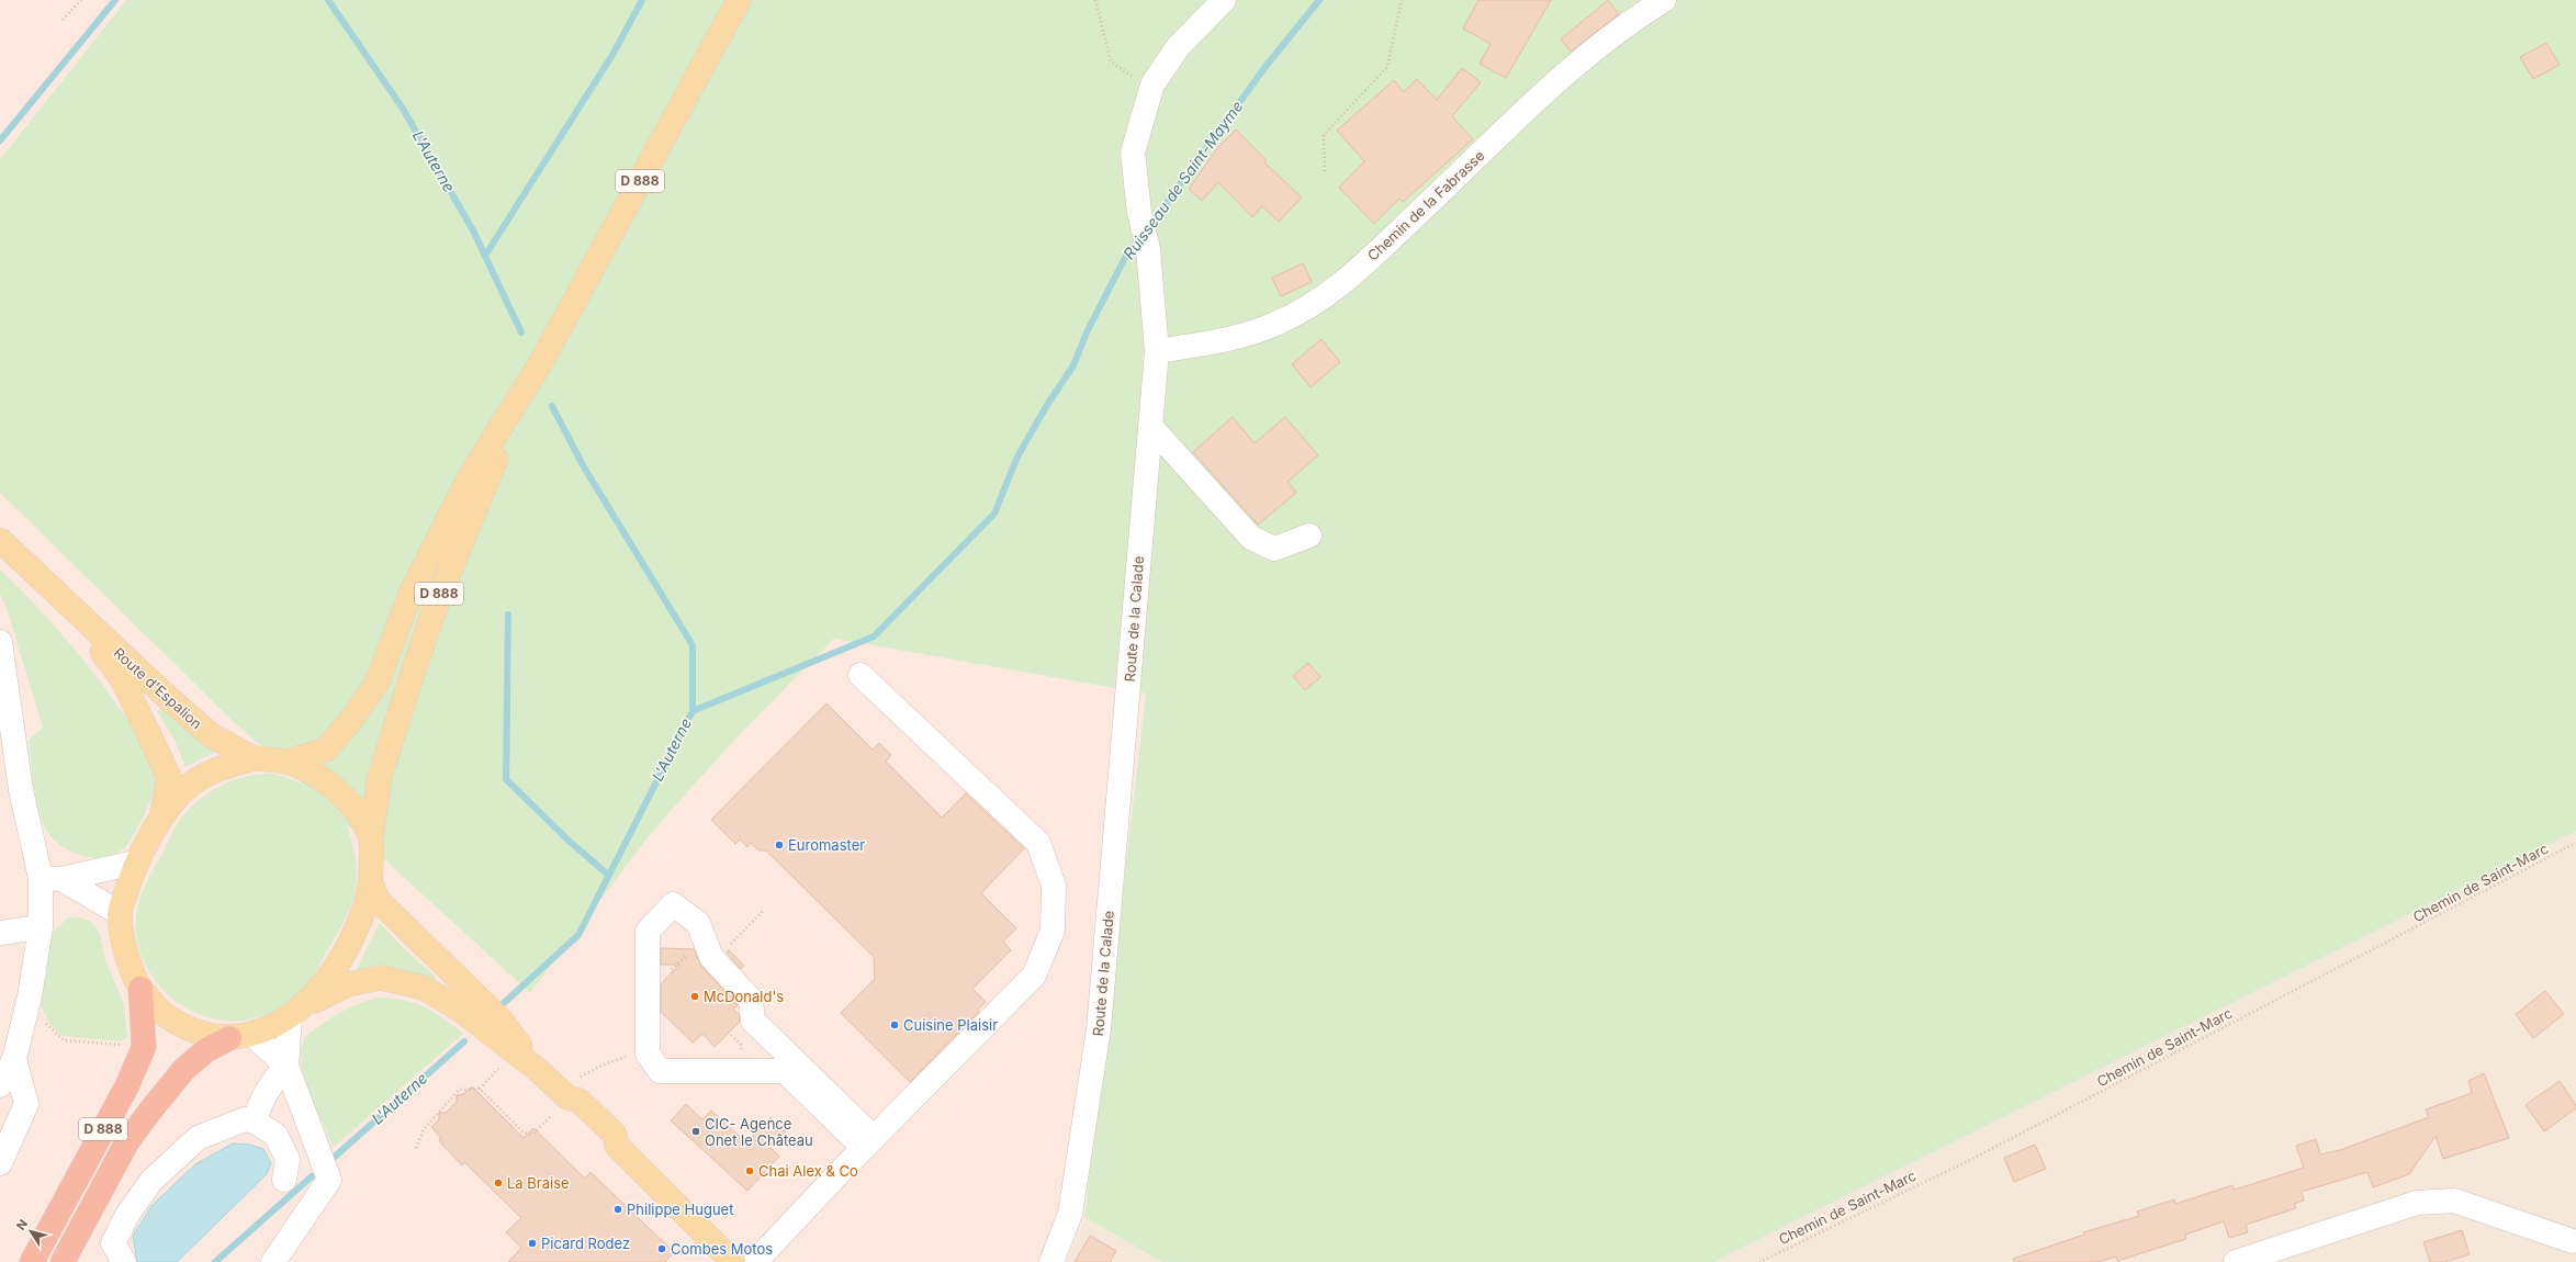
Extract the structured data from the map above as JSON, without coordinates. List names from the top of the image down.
{
  "streets": {
    "highway": ["D 888"],
    "main road": ["Route d'Espalion"],
    "street": ["Chemin de la Fabrasse", "Route de la Calade"],
    "path": ["Chemin de Saint-Marc"]
  },
  "crossings": [
    ["Chemin de la Fabrasse", "Route de la Calade"]
  ],
  "water": ["L'Auterne", "Ruisseau de Saint-Mayme"],
  "places": [
    "Euromaster",
    "McDonald's",
    "Cuisine Plaisir",
    "CIC- Agence Onet le Château",
    "Chai Alex & Co",
    "La Braise",
    "Philippe Huguet",
    "Picard Rodez",
    "Combes Motos"
  ],
  "north": "top left"
}
